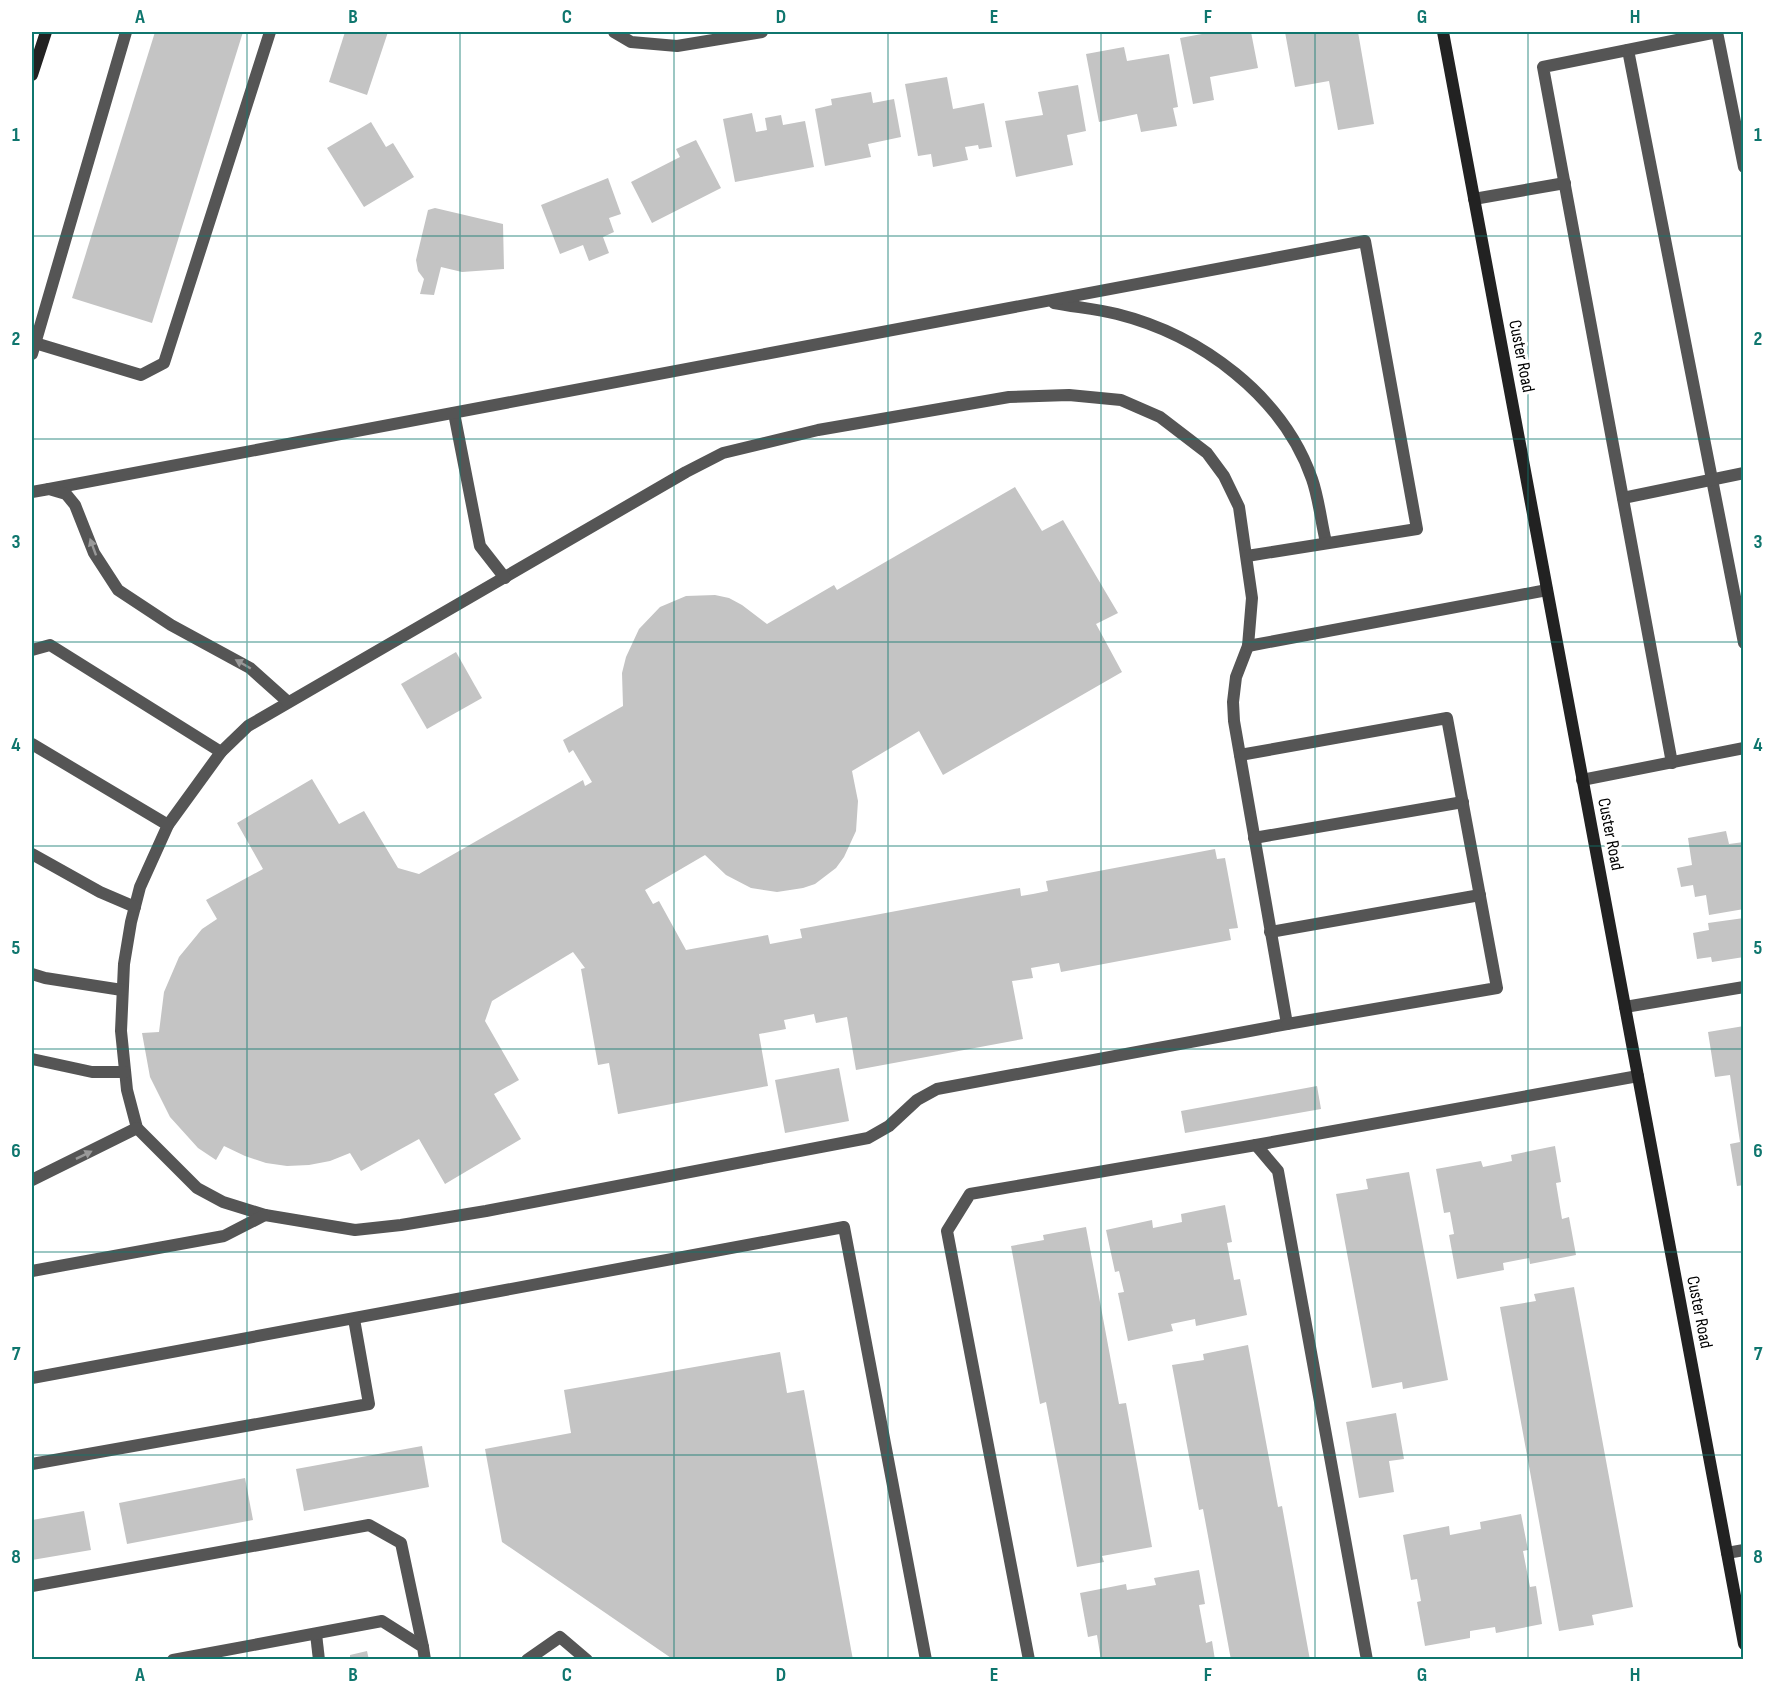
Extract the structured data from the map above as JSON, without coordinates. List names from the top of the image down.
{
  "streets": {
    "street": ["Custer Road"]
  },
  "grid": {
    "columns": [
      "A",
      "B",
      "C",
      "D",
      "E",
      "F",
      "G",
      "H"
    ],
    "rows": [
      "1",
      "2",
      "3",
      "4",
      "5",
      "6",
      "7",
      "8"
    ]
  }
}
